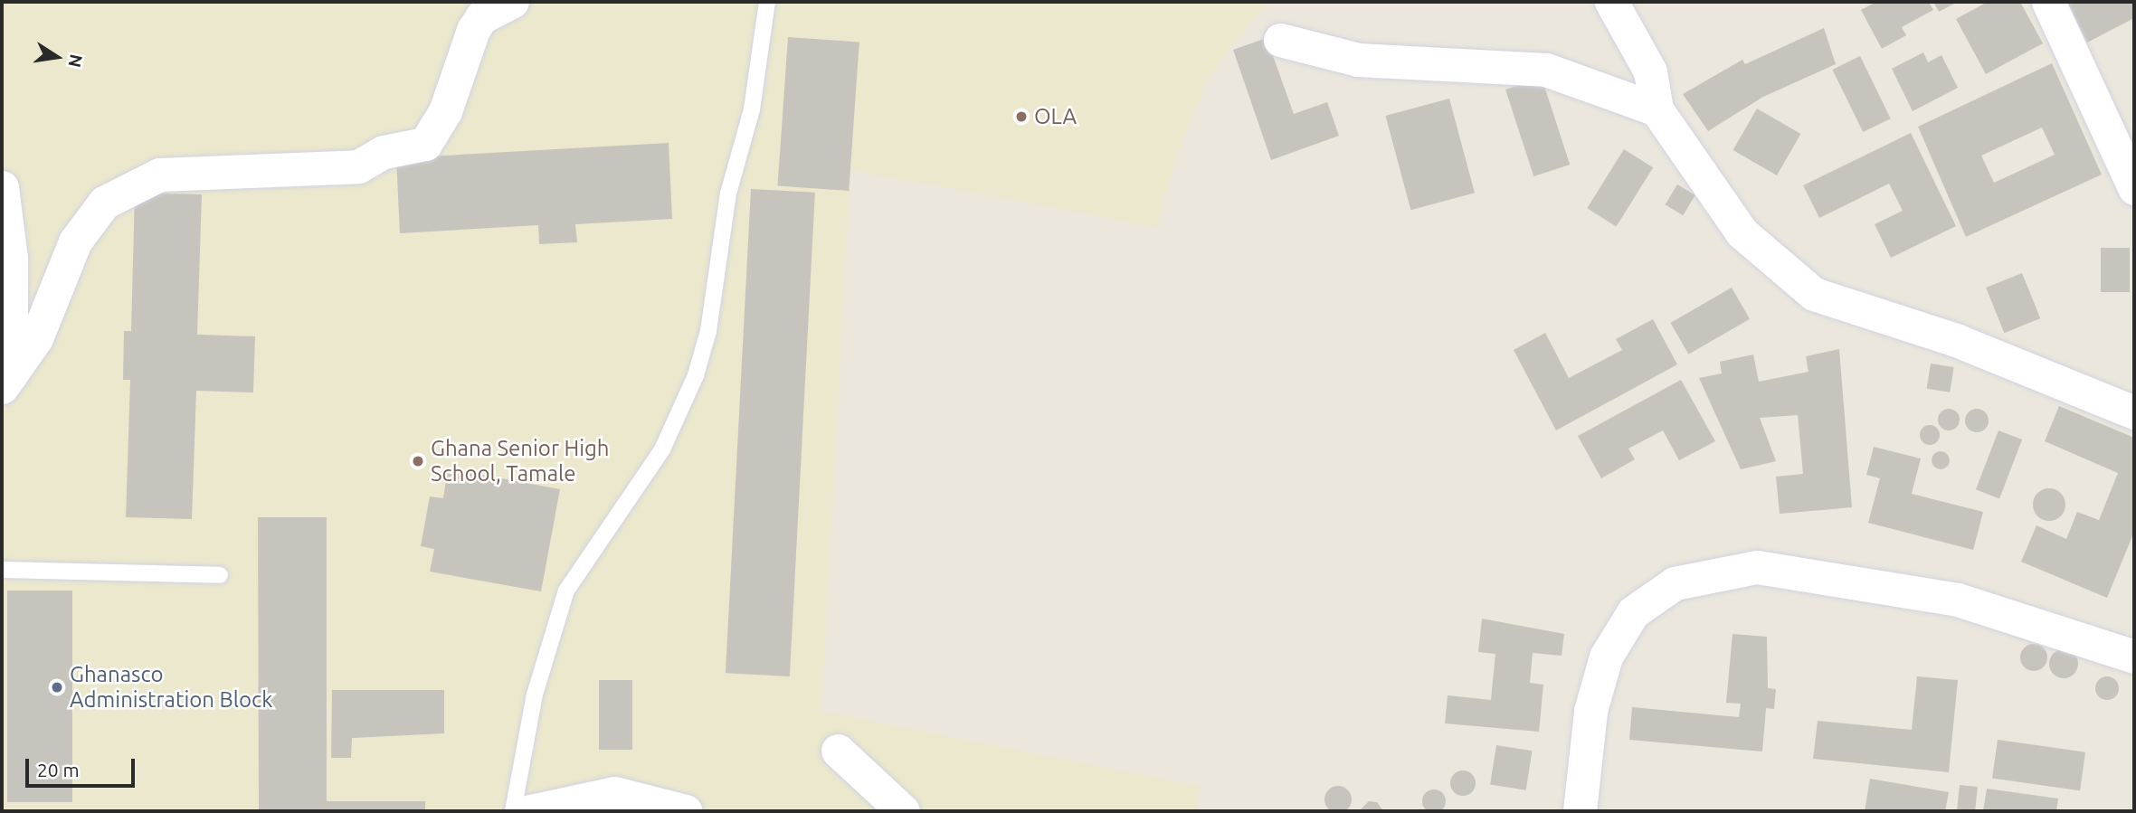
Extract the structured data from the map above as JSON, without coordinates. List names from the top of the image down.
{
  "places": ["OLA", "Ghana Senior High School, Tamale", "Ghanasco Administration Block"],
  "scale_bar": "20 m",
  "north": "right"
}
